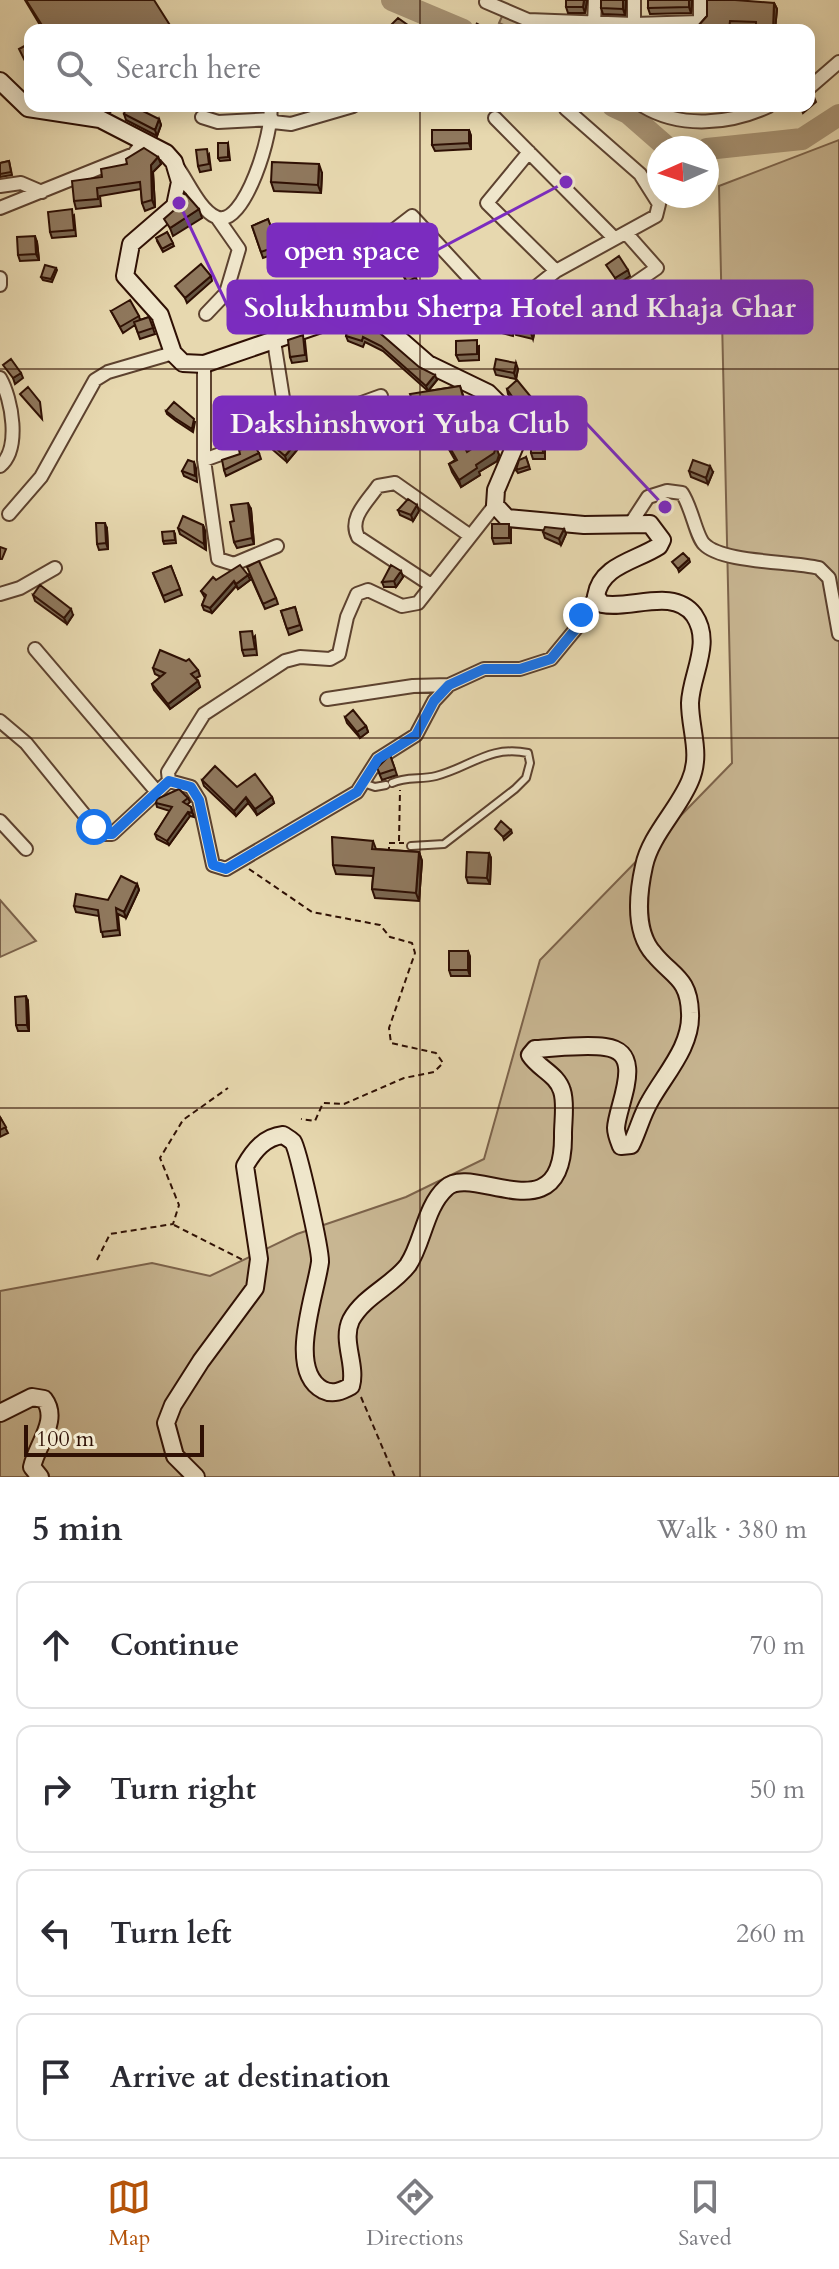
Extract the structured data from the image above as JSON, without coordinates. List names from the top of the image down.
{
  "places": ["open space", "Solukhumbu Sherpa Hotel and Khaja Ghar", "Dakshinshwori Yuba Club"],
  "scale_bar": "100 m",
  "north": "left",
  "page": {
    "search": "Search here",
    "scale": "100 m",
    "heading": ["5 min", "Walk · 380 m"],
    "list": [
      ["Continue", "70 m"],
      ["Turn right", "50 m"],
      ["Turn left", "260 m"],
      "Arrive at destination"
    ],
    "nav": ["Map", "Directions", "Saved"]
  }
}
